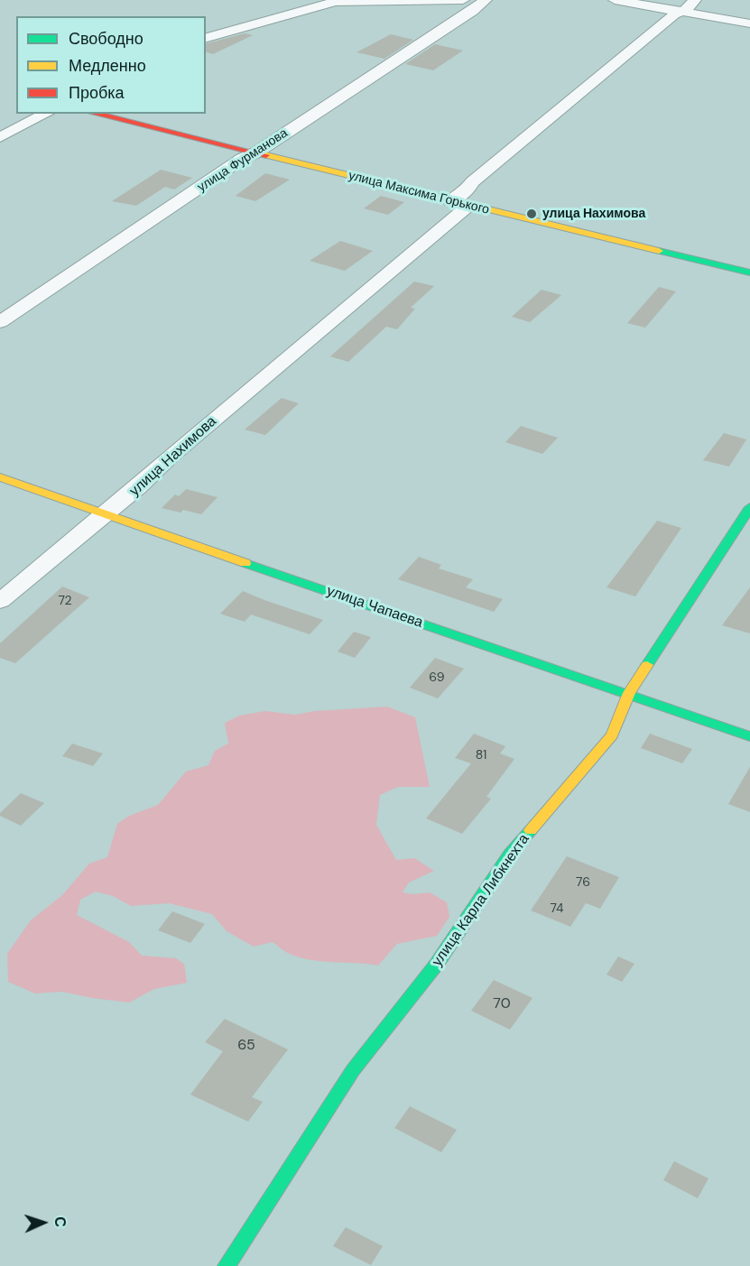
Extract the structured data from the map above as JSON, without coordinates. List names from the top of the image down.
{
  "streets": {
    "street": [
      "улица Фурманова",
      "улица Максима Горького",
      "улица Нахимова",
      "улица Чапаева",
      "улица Карла Либкнехта"
    ]
  },
  "crossings": [
    ["улица Фурманова", "улица Максима Горького"],
    ["улица Максима Горького", "улица Нахимова"],
    ["улица Нахимова", "улица Чапаева"],
    ["улица Чапаева", "улица Карла Либкнехта"]
  ],
  "places": ["улица Нахимова"],
  "house_numbers": [
    "72",
    "69",
    "81",
    "76",
    "74",
    "70",
    "65"
  ],
  "legend": ["Свободно", "Медленно", "Пробка"],
  "north": "right"
}
